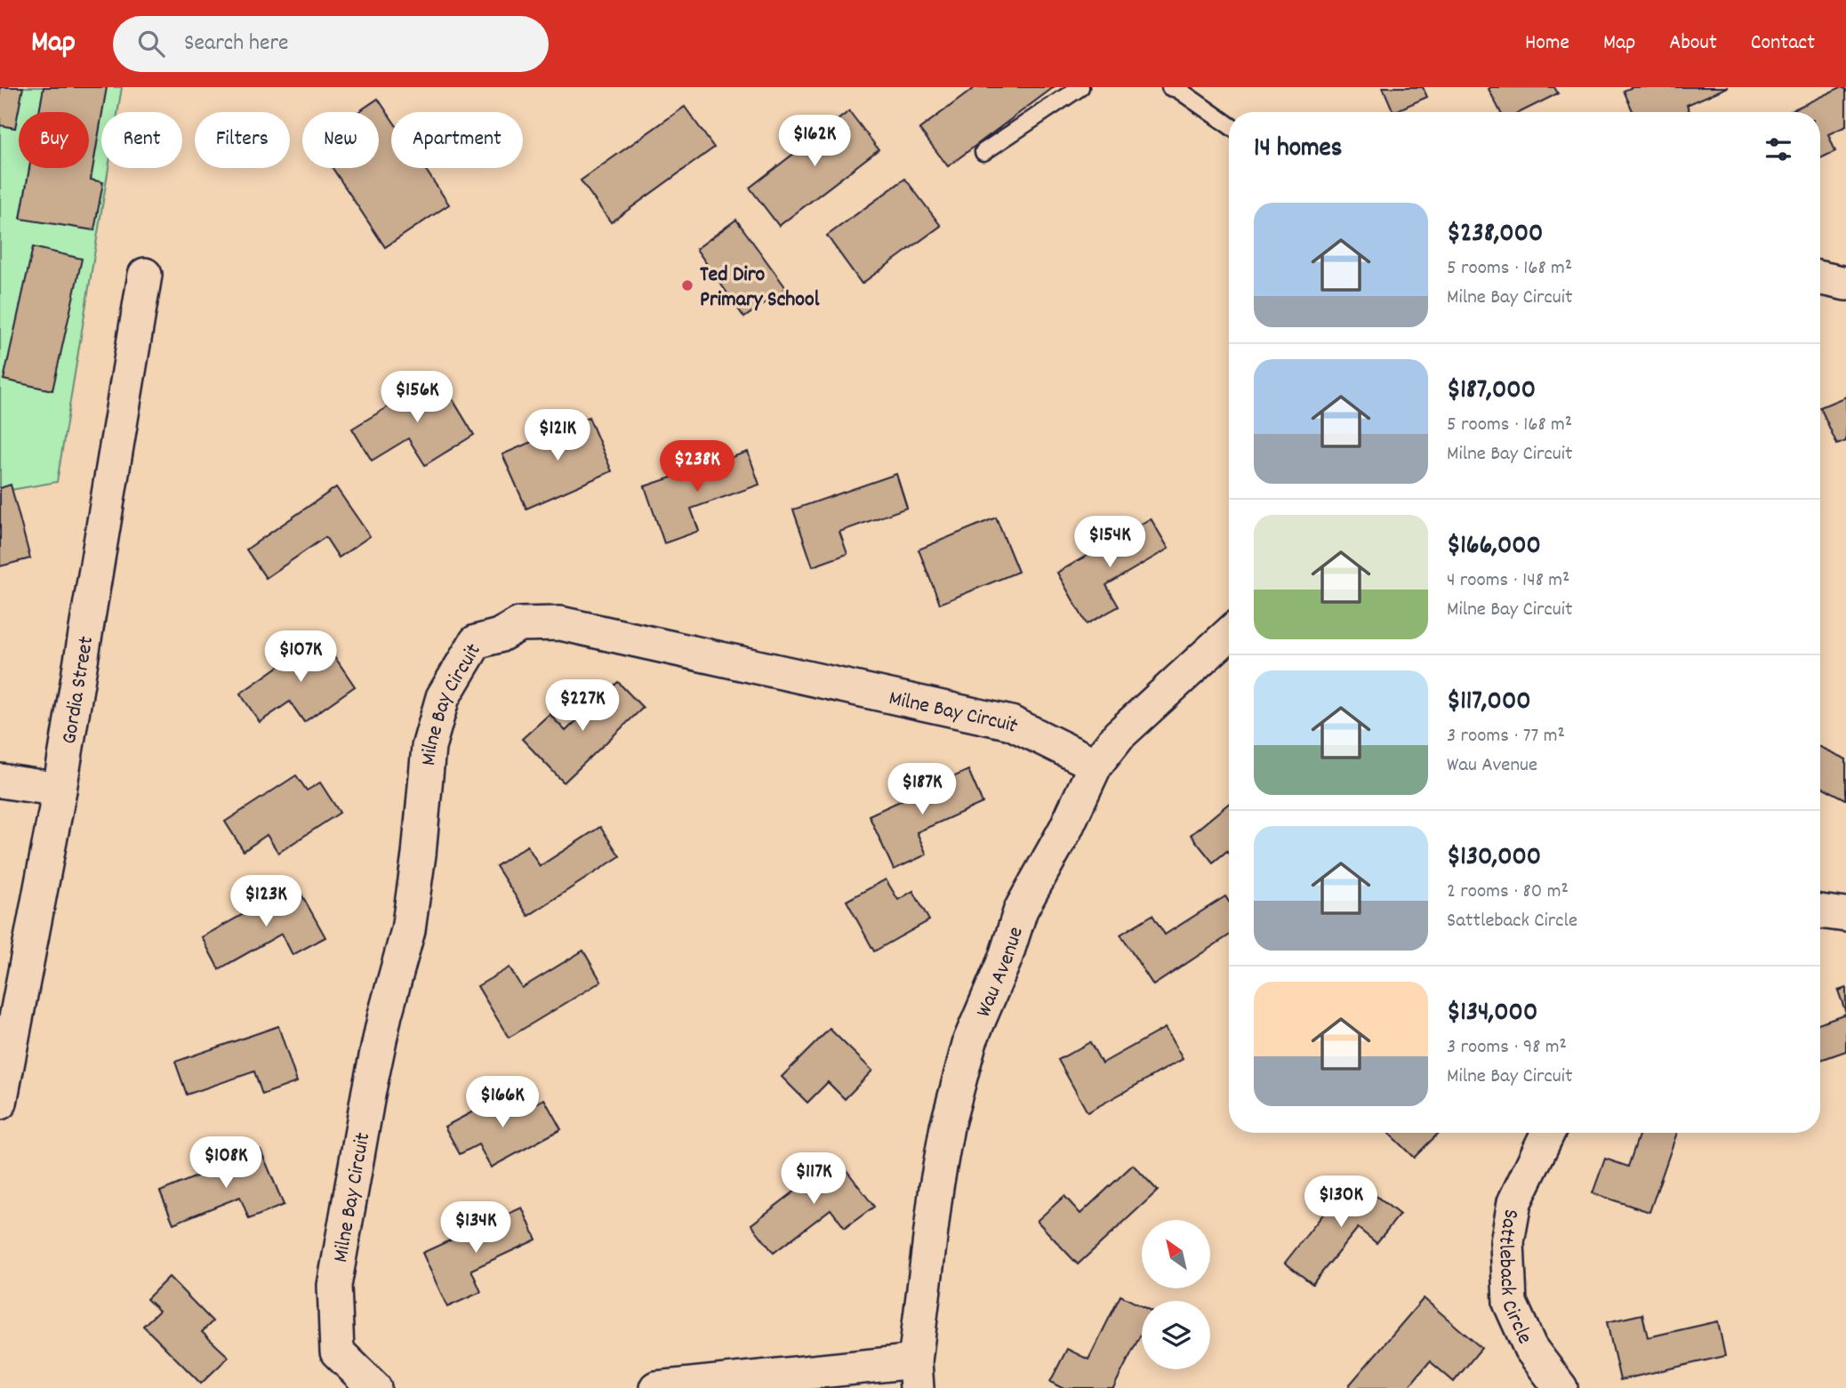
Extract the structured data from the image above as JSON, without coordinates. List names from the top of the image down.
{
  "streets": {
    "street": [
      "Gordia Street",
      "Milne Bay Circuit",
      "Wau Avenue",
      "Sattleback Circle"
    ]
  },
  "crossings": [
    ["Milne Bay Circuit", "Wau Avenue"]
  ],
  "places": ["Ted Diro Primary School"],
  "north": "top left",
  "page": {
    "header": "Map",
    "search": "Search here",
    "nav": [
      "Home",
      "Map",
      "About",
      "Contact"
    ],
    "chip": [
      "Buy",
      "Rent",
      "Filters",
      "New",
      "Apartment"
    ],
    "heading": "14 homes",
    "price": [
      "$162K",
      "$156K",
      "$121K",
      "$238K",
      "$154K",
      "$107K",
      "$227K",
      "$187K",
      "$123K",
      "$166K",
      "$108K",
      "$117K",
      "$130K",
      "$134K"
    ],
    "list": [
      {
        "name": "$238,000",
        "note": "5 rooms · 168 m² · Milne Bay Circuit"
      },
      {
        "name": "$187,000",
        "note": "5 rooms · 168 m² · Milne Bay Circuit"
      },
      {
        "name": "$166,000",
        "note": "4 rooms · 148 m² · Milne Bay Circuit"
      },
      {
        "name": "$117,000",
        "note": "3 rooms · 77 m² · Wau Avenue"
      },
      {
        "name": "$130,000",
        "note": "2 rooms · 80 m² · Sattleback Circle"
      },
      {
        "name": "$134,000",
        "note": "3 rooms · 98 m² · Milne Bay Circuit"
      }
    ]
  }
}
